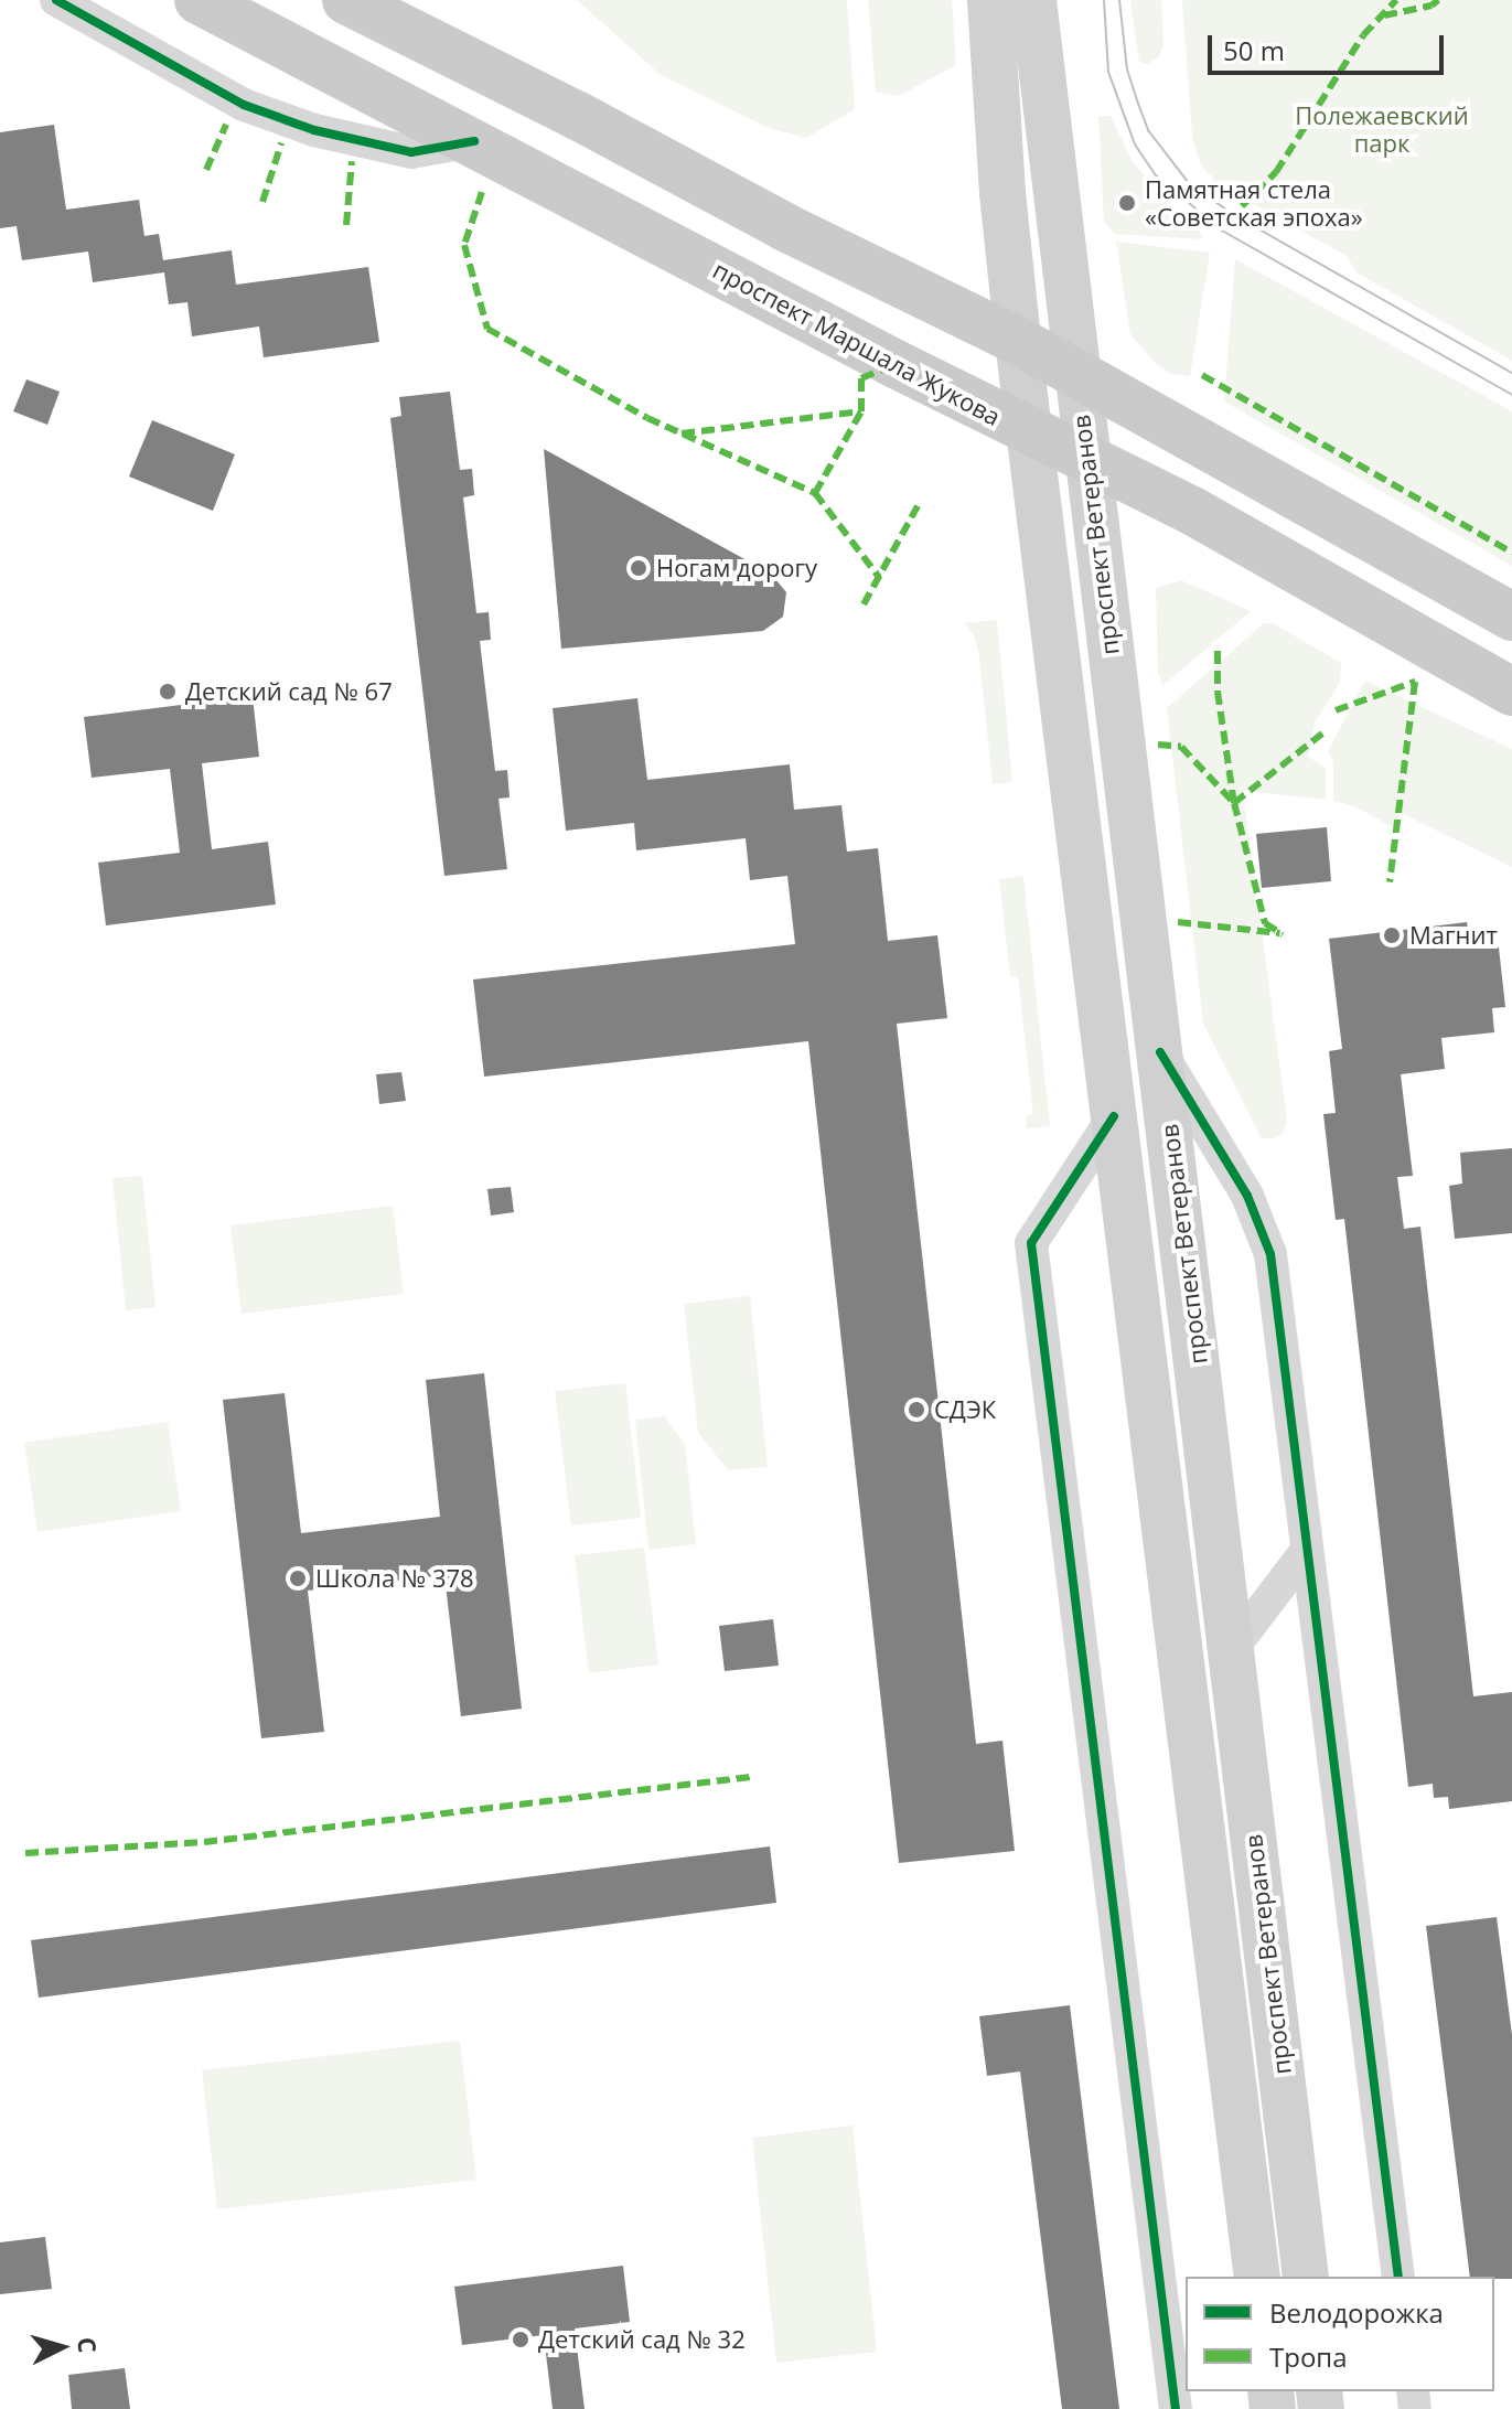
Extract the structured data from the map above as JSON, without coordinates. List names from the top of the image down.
{
  "streets": {
    "main road": ["проспект Маршала Жукова", "проспект Ветеранов"]
  },
  "crossings": [
    ["проспект Маршала Жукова", "проспект Ветеранов"]
  ],
  "parks": ["Полежаевский парк"],
  "places": [
    "Памятная стела «Советская эпоха»",
    "Ногам дорогу",
    "Детский сад № 67",
    "Магнит",
    "СДЭК",
    "Школа № 378",
    "Детский сад № 32"
  ],
  "legend": ["Велодорожка", "Тропа"],
  "scale_bar": "50 m",
  "north": "right"
}
